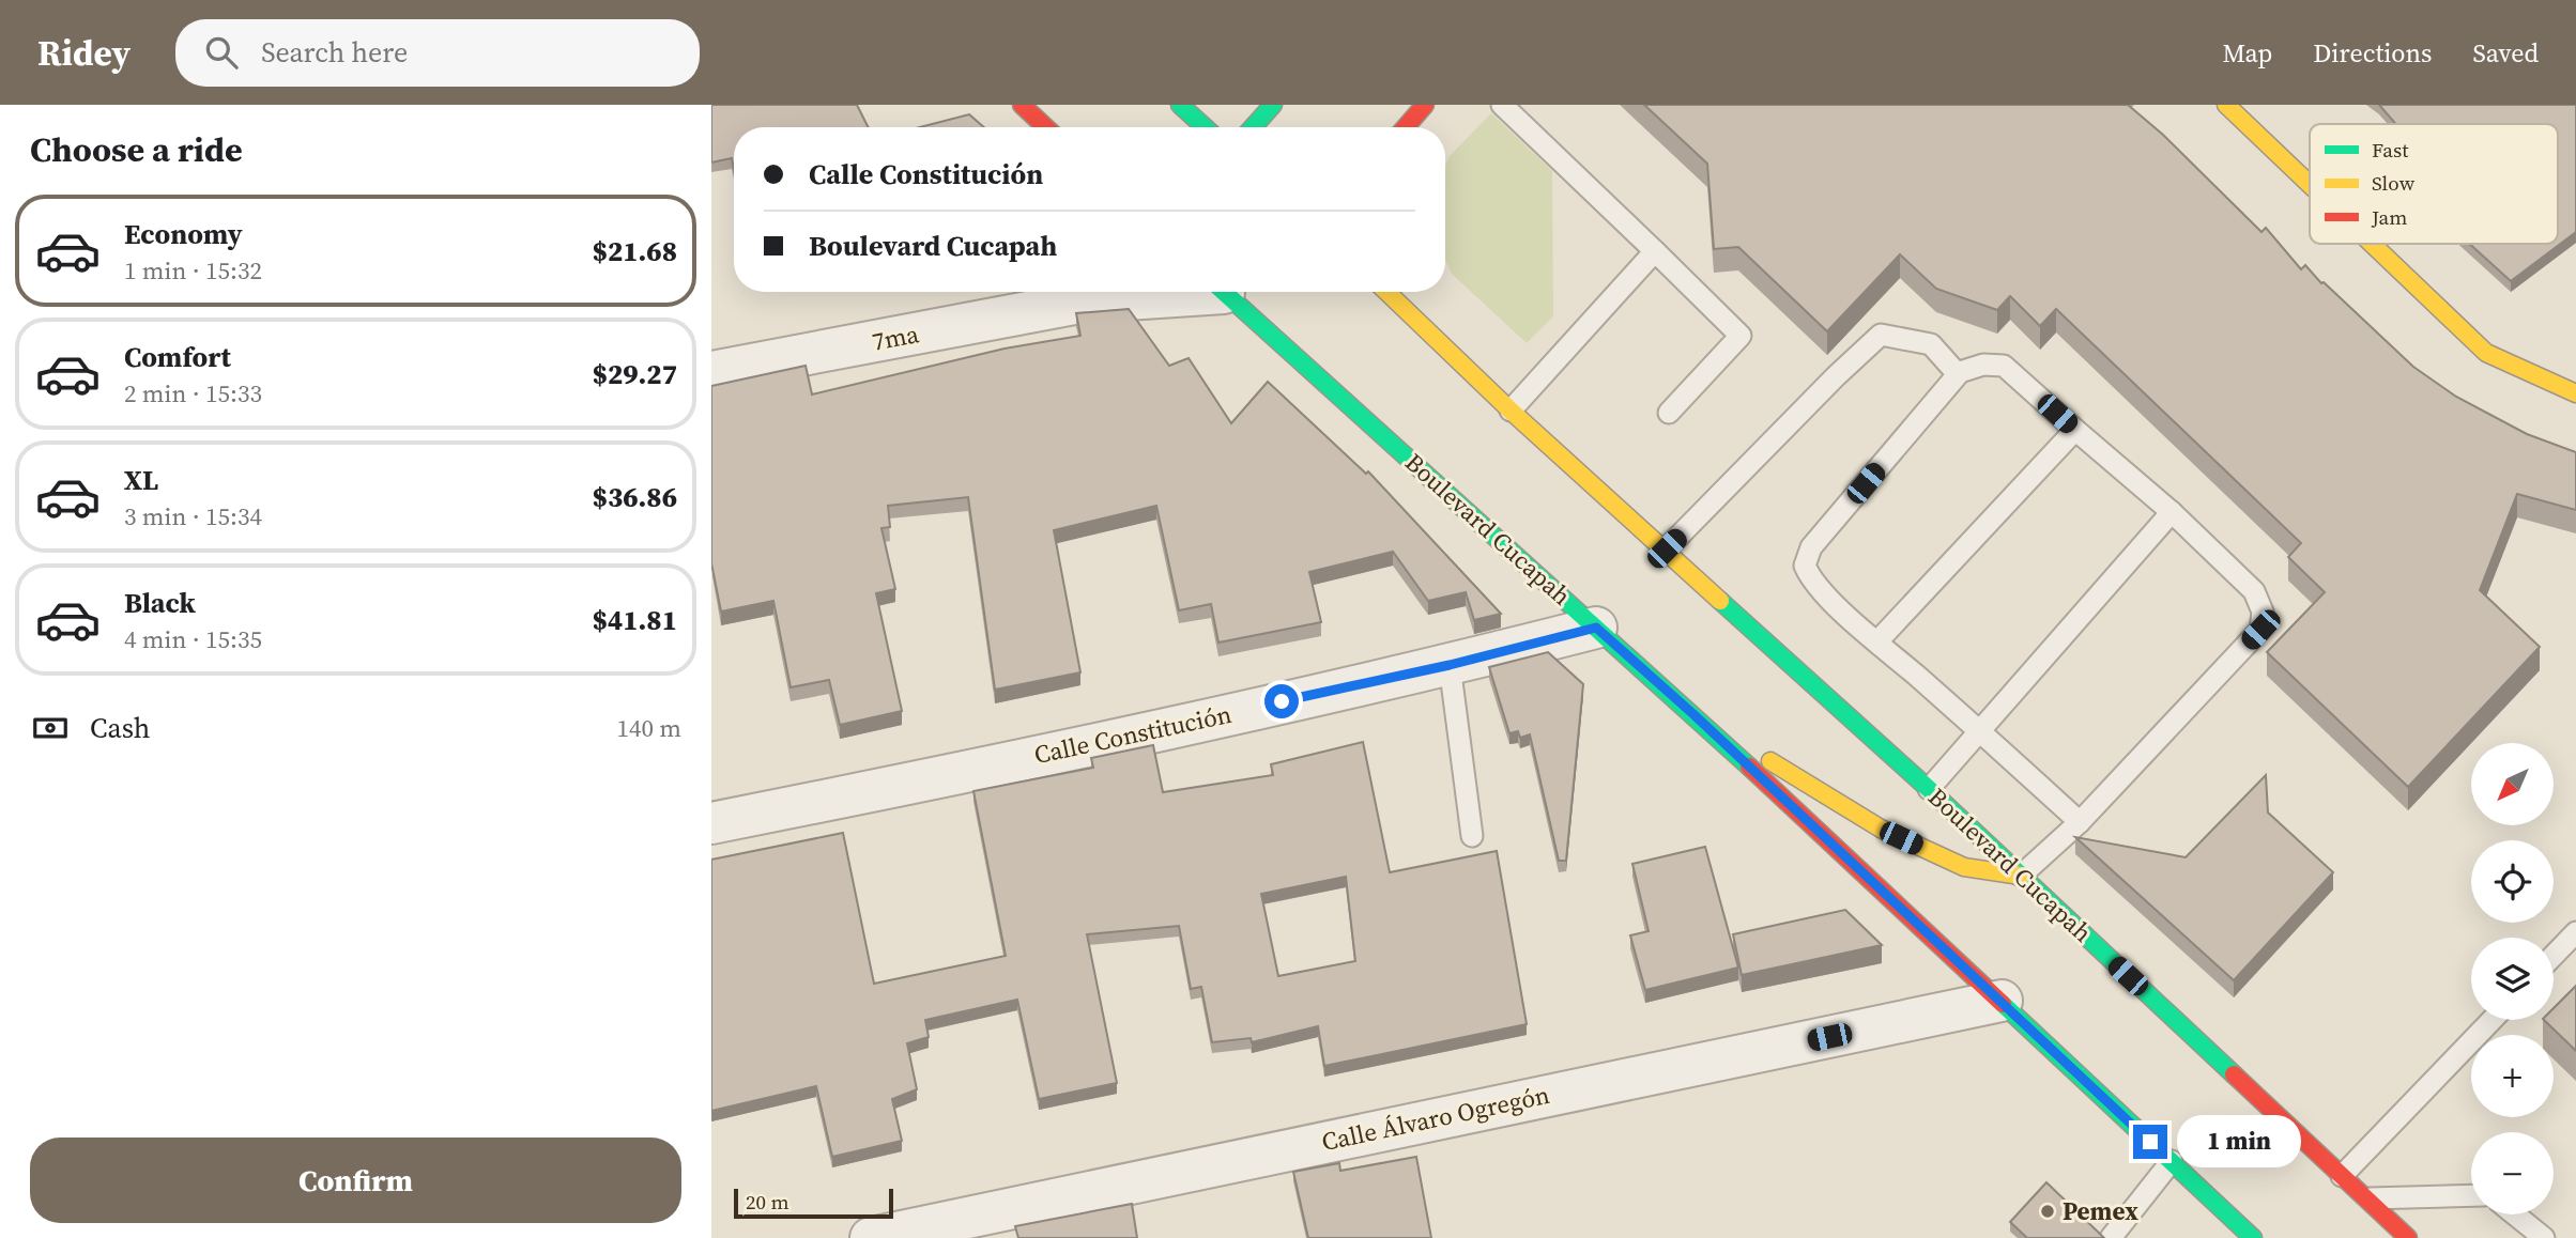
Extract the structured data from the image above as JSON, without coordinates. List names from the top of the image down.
{
  "streets": {
    "main road": ["Boulevard Cucapah"],
    "street": ["7ma", "Calle Constitución", "Calle Álvaro Ogregón"]
  },
  "crossings": [
    ["Boulevard Cucapah", "Calle Constitución"],
    ["Boulevard Cucapah", "Calle Álvaro Ogregón"]
  ],
  "places": ["Pemex"],
  "legend": ["Fast", "Slow", "Jam"],
  "scale_bar": "20 m",
  "north": "bottom left",
  "page": {
    "header": "Ridey",
    "search": "Search here",
    "nav": ["Map", "Directions", "Saved"],
    "heading": "Choose a ride",
    "banner": ["Calle Constitución", "Boulevard Cucapah"],
    "list": [
      {
        "name": "Economy",
        "note": "1 min · 15:32",
        "value": "$21.68"
      },
      {
        "name": "Comfort",
        "note": "2 min · 15:33",
        "value": "$29.27"
      },
      {
        "name": "XL",
        "note": "3 min · 15:34",
        "value": "$36.86"
      },
      {
        "name": "Black",
        "note": "4 min · 15:35",
        "value": "$41.81"
      }
    ],
    "pay": ["Cash", "140 m"],
    "map_buttons": ["+", "−"],
    "bubble": "1 min",
    "buttons": "Confirm",
    "scale": "20 m"
  }
}
